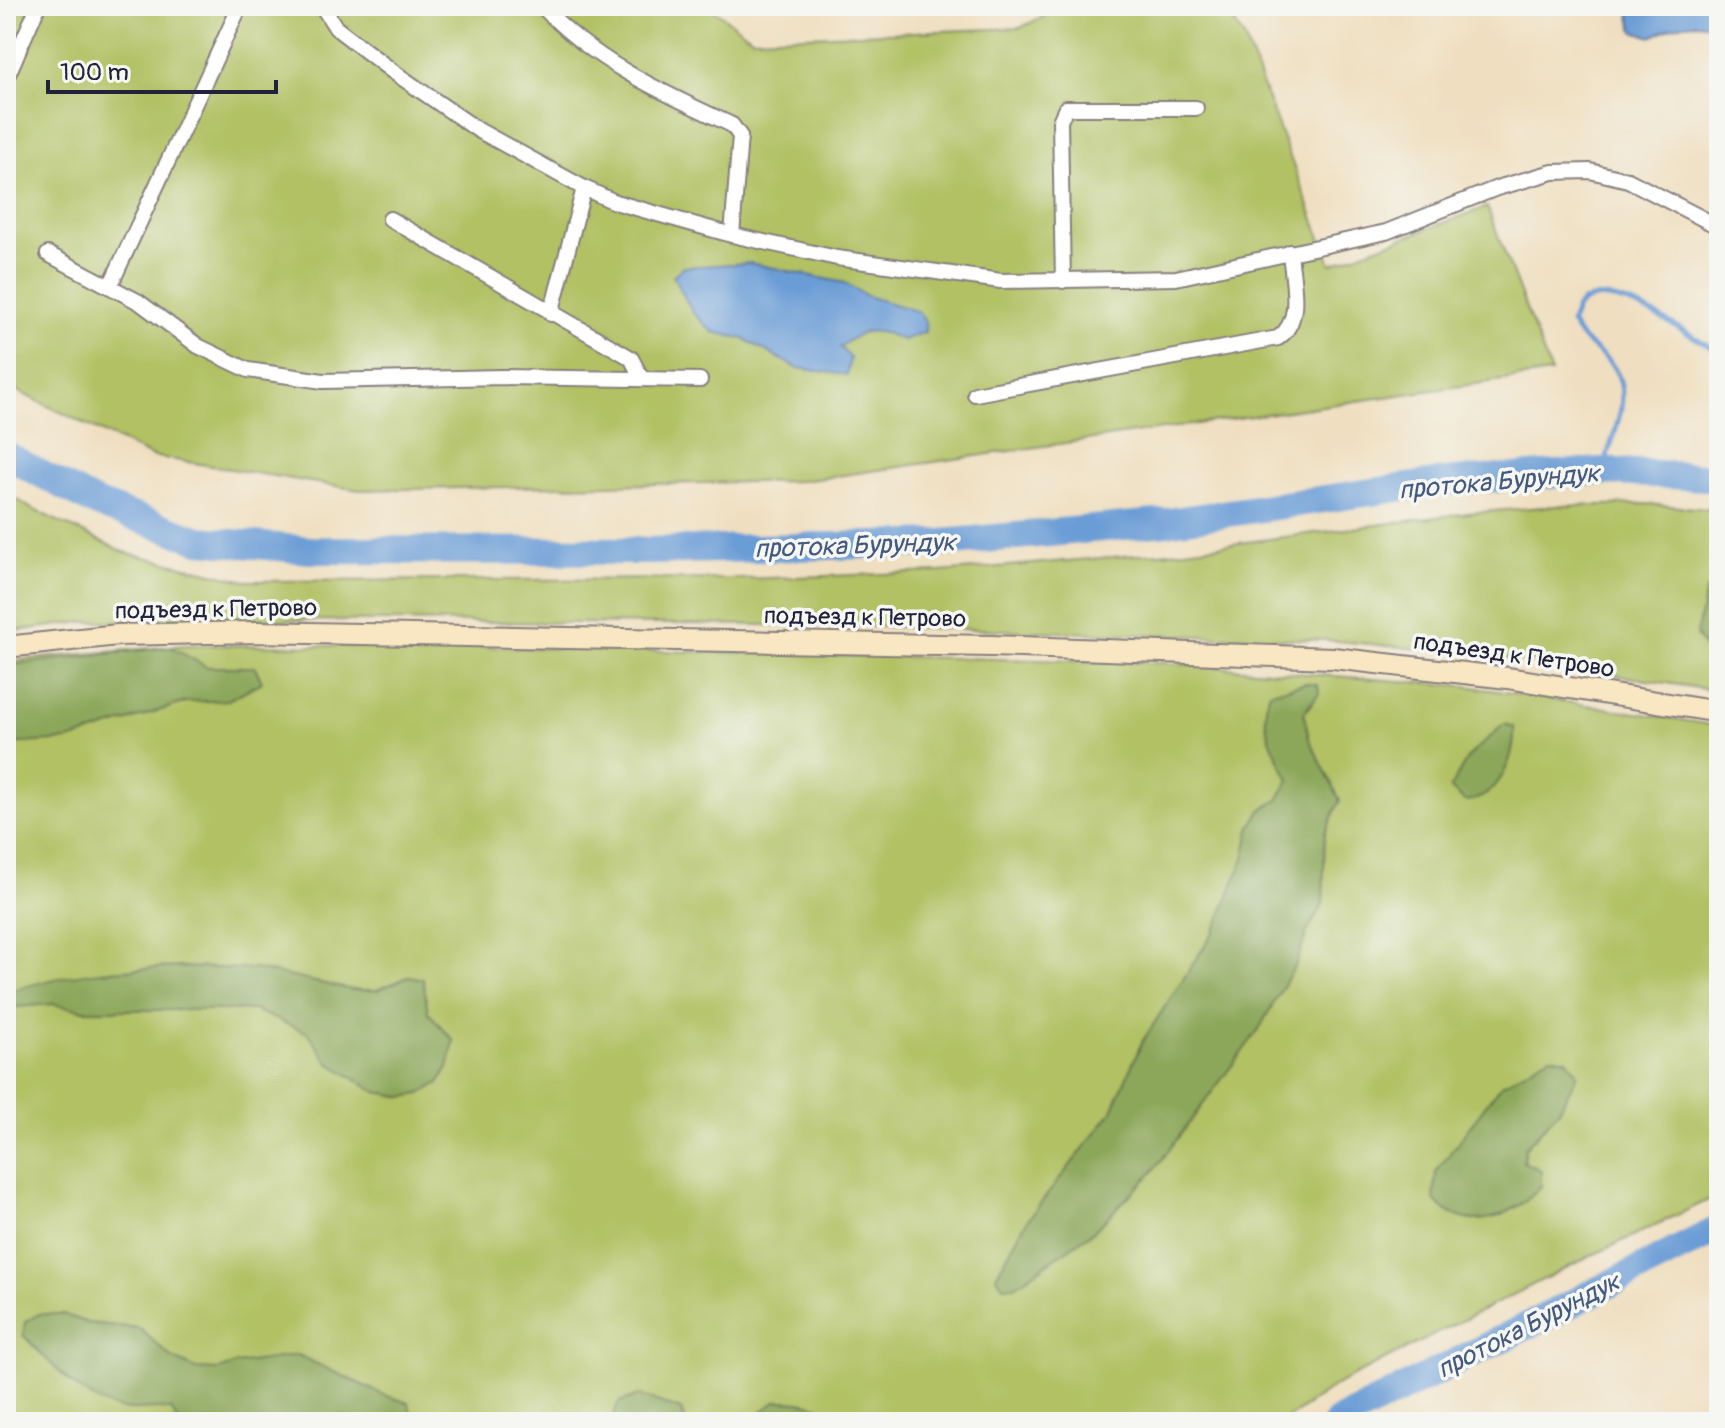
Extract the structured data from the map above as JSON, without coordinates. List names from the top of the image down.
{
  "streets": {
    "street": ["подъезд к Петрово"]
  },
  "water": ["протока Бурундук"],
  "scale_bar": "100 m"
}
